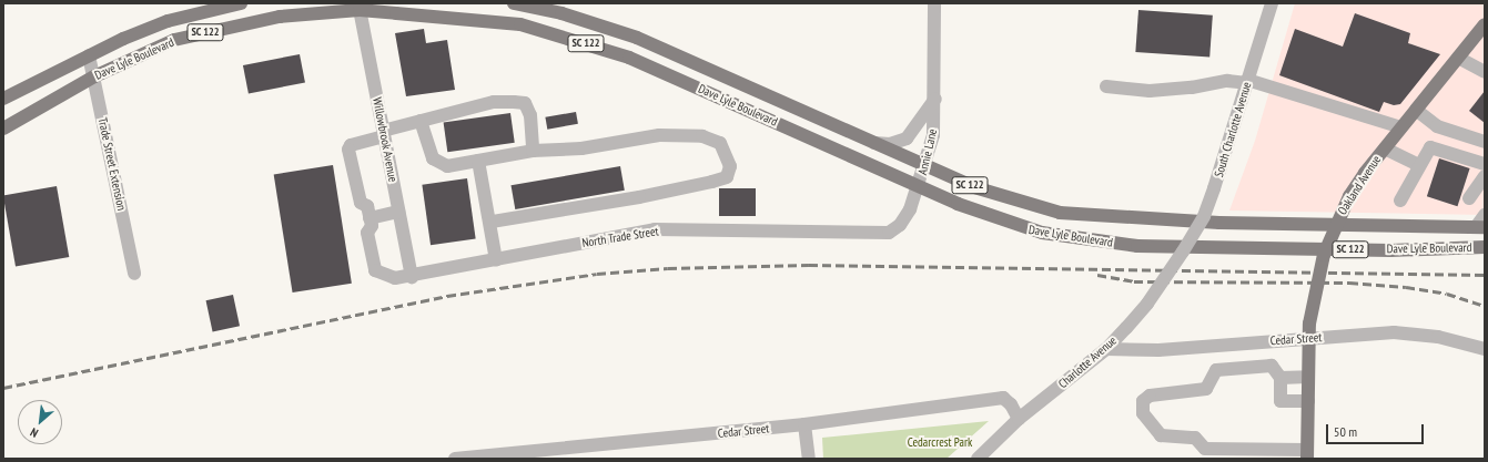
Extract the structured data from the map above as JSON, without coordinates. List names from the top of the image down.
{
  "streets": {
    "main road": ["SC 122", "Dave Lyle Boulevard", "Oakland Avenue"],
    "street": [
      "South Charlotte Avenue",
      "Willowbrook Avenue",
      "Annie Lane",
      "Trade Street Extension",
      "North Trade Street",
      "Cedar Street",
      "Charlotte Avenue"
    ]
  },
  "crossings": [
    ["Dave Lyle Boulevard", "Willowbrook Avenue"],
    ["Dave Lyle Boulevard", "Annie Lane"],
    ["Dave Lyle Boulevard", "Trade Street Extension"],
    ["South Charlotte Avenue", "Charlotte Avenue"],
    ["Willowbrook Avenue", "North Trade Street"],
    ["Annie Lane", "North Trade Street"],
    ["Oakland Avenue", "Cedar Street"],
    ["Cedar Street", "Charlotte Avenue"]
  ],
  "parks": ["Cedarcrest Park"],
  "scale_bar": "50 m",
  "north": "bottom left"
}
